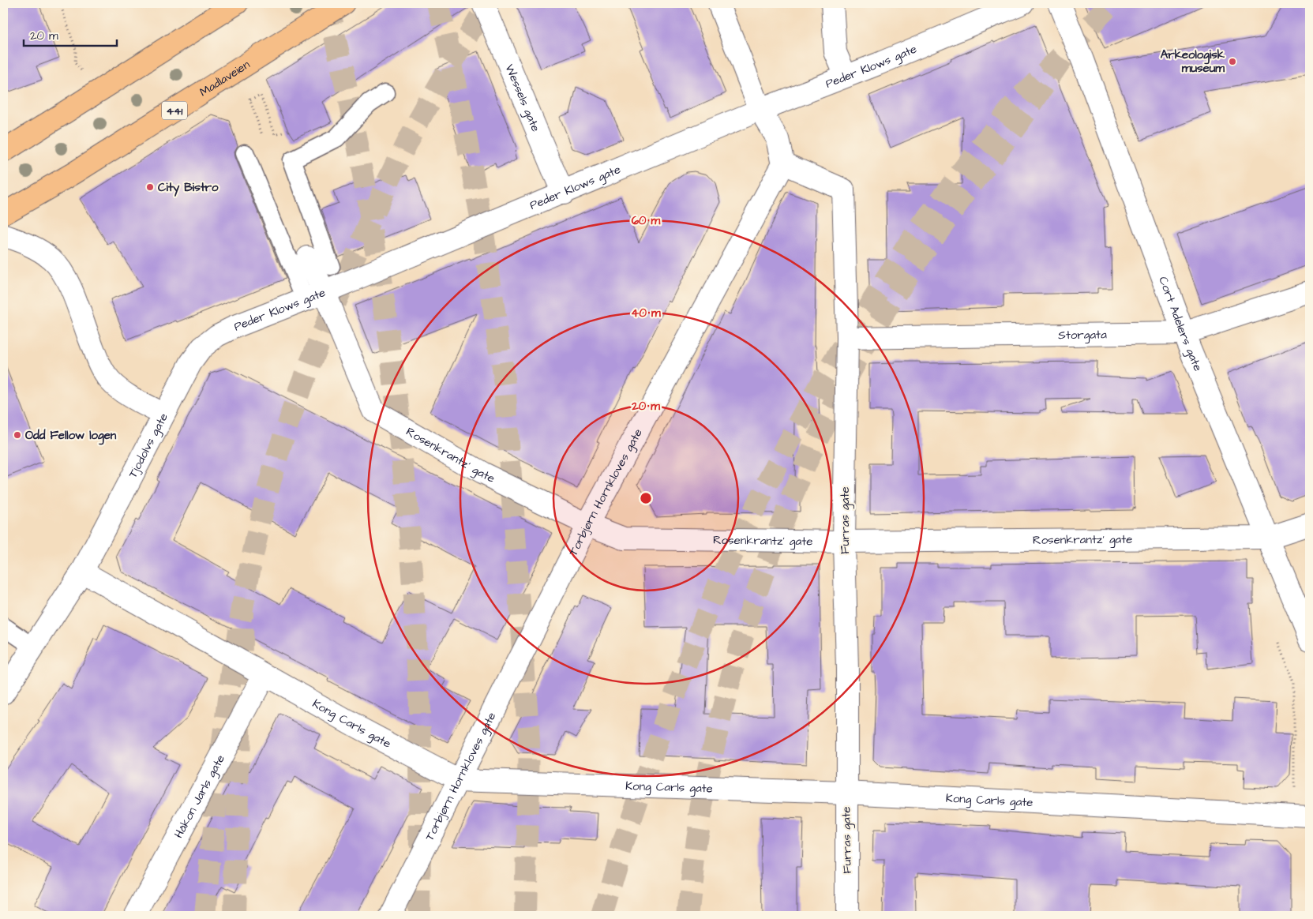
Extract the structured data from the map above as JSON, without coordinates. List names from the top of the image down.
{
  "streets": {
    "main road": ["Madlaveien", "441"],
    "street": [
      "Peder Klows gate",
      "Wessels gate",
      "Cort Adelers gate",
      "Storgata",
      "Tjodolvs gate",
      "Rosenkrantz' gate",
      "Torbjørn Hornkloves gate",
      "Furras gate",
      "Kong Carls gate",
      "Håkon Jarls gate"
    ]
  },
  "crossings": [
    ["Peder Klows gate", "Wessels gate"],
    ["Peder Klows gate", "Tjodolvs gate"],
    ["Peder Klows gate", "Rosenkrantz' gate"],
    ["Cort Adelers gate", "Storgata"],
    ["Cort Adelers gate", "Rosenkrantz' gate"],
    ["Storgata", "Furras gate"],
    ["Tjodolvs gate", "Kong Carls gate"],
    ["Rosenkrantz' gate", "Torbjørn Hornkloves gate"],
    ["Rosenkrantz' gate", "Furras gate"],
    ["Torbjørn Hornkloves gate", "Furras gate"],
    ["Torbjørn Hornkloves gate", "Kong Carls gate"],
    ["Furras gate", "Kong Carls gate"],
    ["Kong Carls gate", "Håkon Jarls gate"]
  ],
  "places": ["Arkeologisk museum", "City Bistro", "Odd Fellow logen"],
  "scale_bar": "20 m",
  "rings": ["60 m", "40 m", "20 m"]
}
